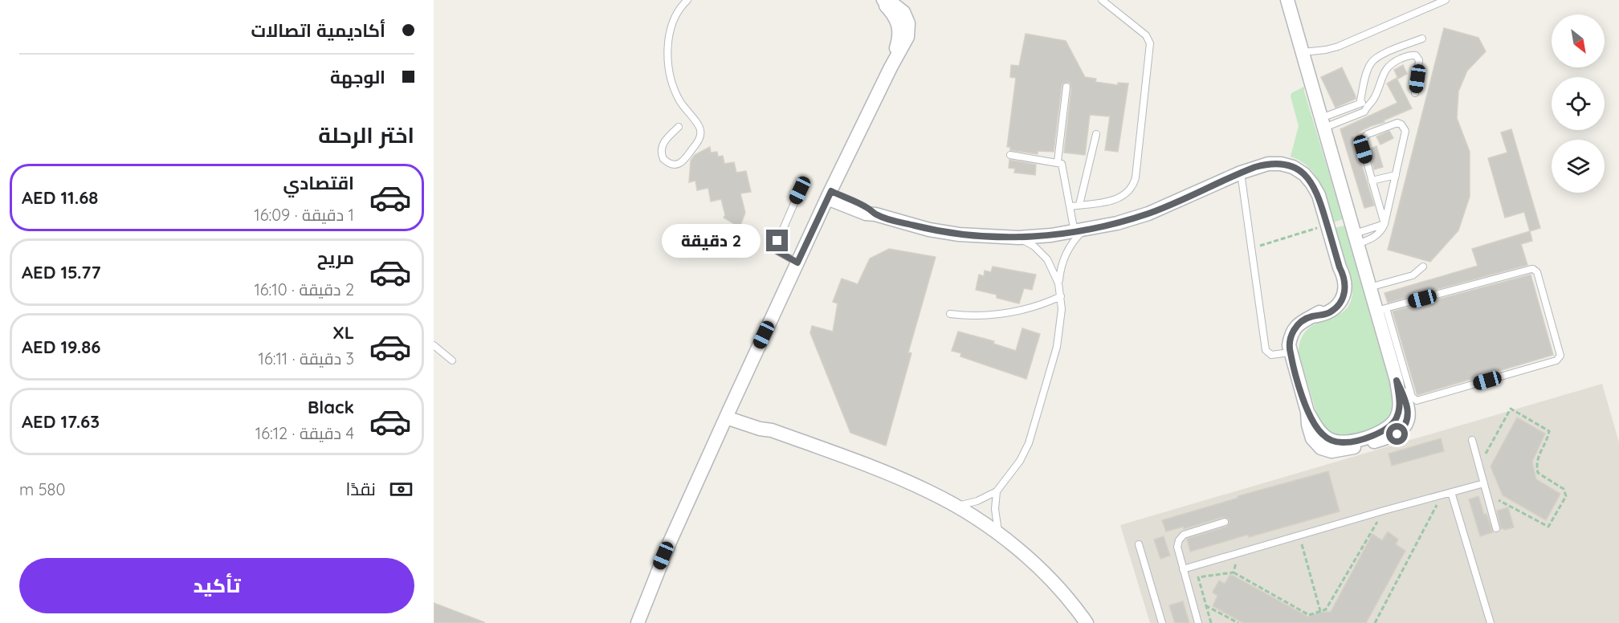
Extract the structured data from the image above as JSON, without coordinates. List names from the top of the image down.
{
  "north": "bottom right",
  "page": {
    "banner": ["أكاديمية اتصالات", "الوجهة"],
    "heading": "اختر الرحلة",
    "list": [
      {
        "name": "اقتصادي",
        "note": "1 دقيقة · 16:09",
        "value": "AED 11.68"
      },
      {
        "name": "مريح",
        "note": "2 دقيقة · 16:10",
        "value": "AED 15.77"
      },
      {
        "name": "XL",
        "note": "3 دقيقة · 16:11",
        "value": "AED 19.86"
      },
      {
        "name": "Black",
        "note": "4 دقيقة · 16:12",
        "value": "AED 17.63"
      }
    ],
    "bubble": "2 دقيقة",
    "pay": ["نقدًا", "580 m"],
    "buttons": "تأكيد"
  }
}
